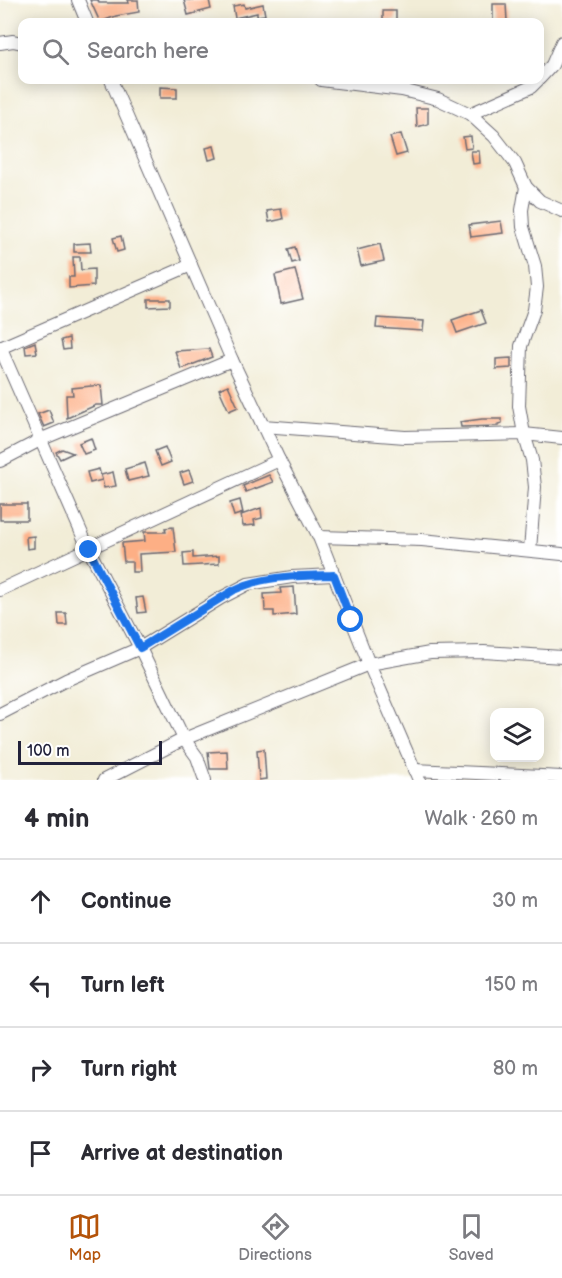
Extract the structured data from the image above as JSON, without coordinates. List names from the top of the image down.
{
  "scale_bar": "100 m",
  "page": {
    "search": "Search here",
    "scale": "100 m",
    "heading": ["4 min", "Walk · 260 m"],
    "list": [
      ["Continue", "30 m"],
      ["Turn left", "150 m"],
      ["Turn right", "80 m"],
      "Arrive at destination"
    ],
    "nav": ["Map", "Directions", "Saved"]
  }
}
